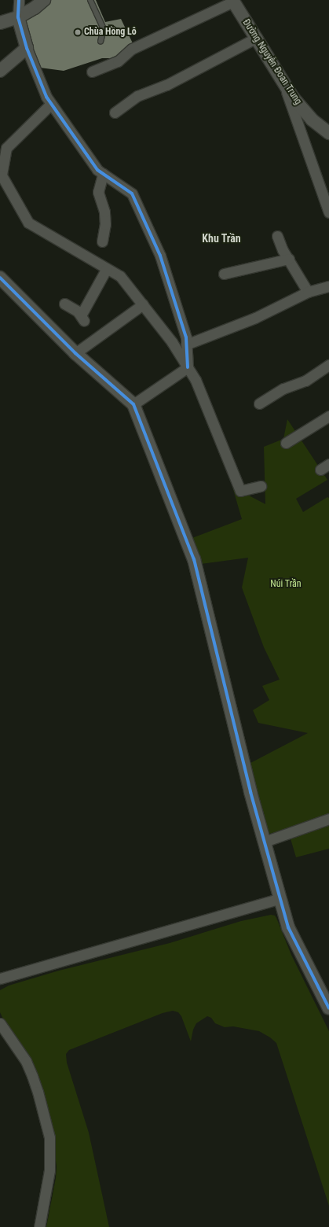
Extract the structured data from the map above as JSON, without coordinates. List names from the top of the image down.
{
  "streets": {
    "street": ["Đường Nguyễn Đoan Trung"]
  },
  "districts": ["Khu Trần"],
  "parks": ["Núi Trần"],
  "places": ["Chùa Hồng Lô"]
}
